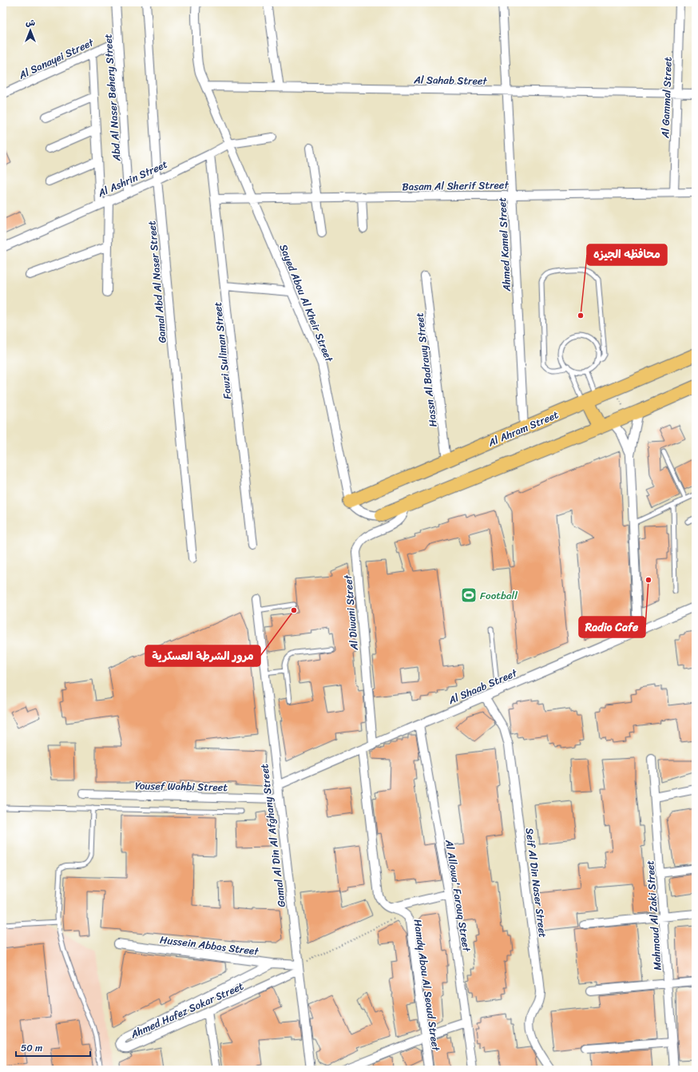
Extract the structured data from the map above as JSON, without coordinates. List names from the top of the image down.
{
  "streets": {
    "main road": ["Al Ahram Street"],
    "street": [
      "Al Sanayei Street",
      "Al Sahab Street",
      "Abd Al Naser Behery Street",
      "Al Gammal Street",
      "Al Ashrin Street",
      "Basam Al Sherif Street",
      "Ahmed Kamel Street",
      "Gamal Abd Al Naser Street",
      "Sayed Abou Al Kheir Street",
      "Fawzi Suliman Street",
      "Hassn Al Badrawy Street",
      "Al Diwani Street",
      "Al Shaab Street",
      "Yousef Wahbi Street",
      "Gamal Al Din Al Afghany Street",
      "Seif Al Din Naser Street",
      "Al Allowa' Farouq Street",
      "Mahmoud Al Zaki Street",
      "Hussein Abbas Street",
      "Hamdy Abou Al Seoud Street",
      "Ahmed Hafez Sokar Street"
    ]
  },
  "crossings": [
    ["Al Sanayei Street", "Abd Al Naser Behery Street"],
    ["Al Sahab Street", "Al Gammal Street"],
    ["Al Sahab Street", "Ahmed Kamel Street"],
    ["Al Sahab Street", "Sayed Abou Al Kheir Street"],
    ["Abd Al Naser Behery Street", "Al Ashrin Street"],
    ["Al Gammal Street", "Basam Al Sherif Street"],
    ["Al Ashrin Street", "Gamal Abd Al Naser Street"],
    ["Al Ashrin Street", "Sayed Abou Al Kheir Street"],
    ["Al Ashrin Street", "Fawzi Suliman Street"],
    ["Basam Al Sherif Street", "Ahmed Kamel Street"],
    ["Basam Al Sherif Street", "Sayed Abou Al Kheir Street"],
    ["Basam Al Sherif Street", "Fawzi Suliman Street"],
    ["Ahmed Kamel Street", "Al Ahram Street"],
    ["Sayed Abou Al Kheir Street", "Al Ahram Street"],
    ["Hassn Al Badrawy Street", "Al Ahram Street"],
    ["Al Diwani Street", "Al Shaab Street"],
    ["Al Shaab Street", "Gamal Al Din Al Afghany Street"],
    ["Al Shaab Street", "Seif Al Din Naser Street"],
    ["Al Shaab Street", "Al Allowa' Farouq Street"],
    ["Yousef Wahbi Street", "Gamal Al Din Al Afghany Street"],
    ["Gamal Al Din Al Afghany Street", "Hussein Abbas Street"],
    ["Gamal Al Din Al Afghany Street", "Ahmed Hafez Sokar Street"],
    ["Hussein Abbas Street", "Ahmed Hafez Sokar Street"]
  ],
  "places": {
    "other": ["محافظه الجيزه", "Radio Cafe", "مرور الشرطة العسكرية"],
    "sports": ["Football"]
  },
  "scale_bar": "50 m",
  "north": "top"
}
